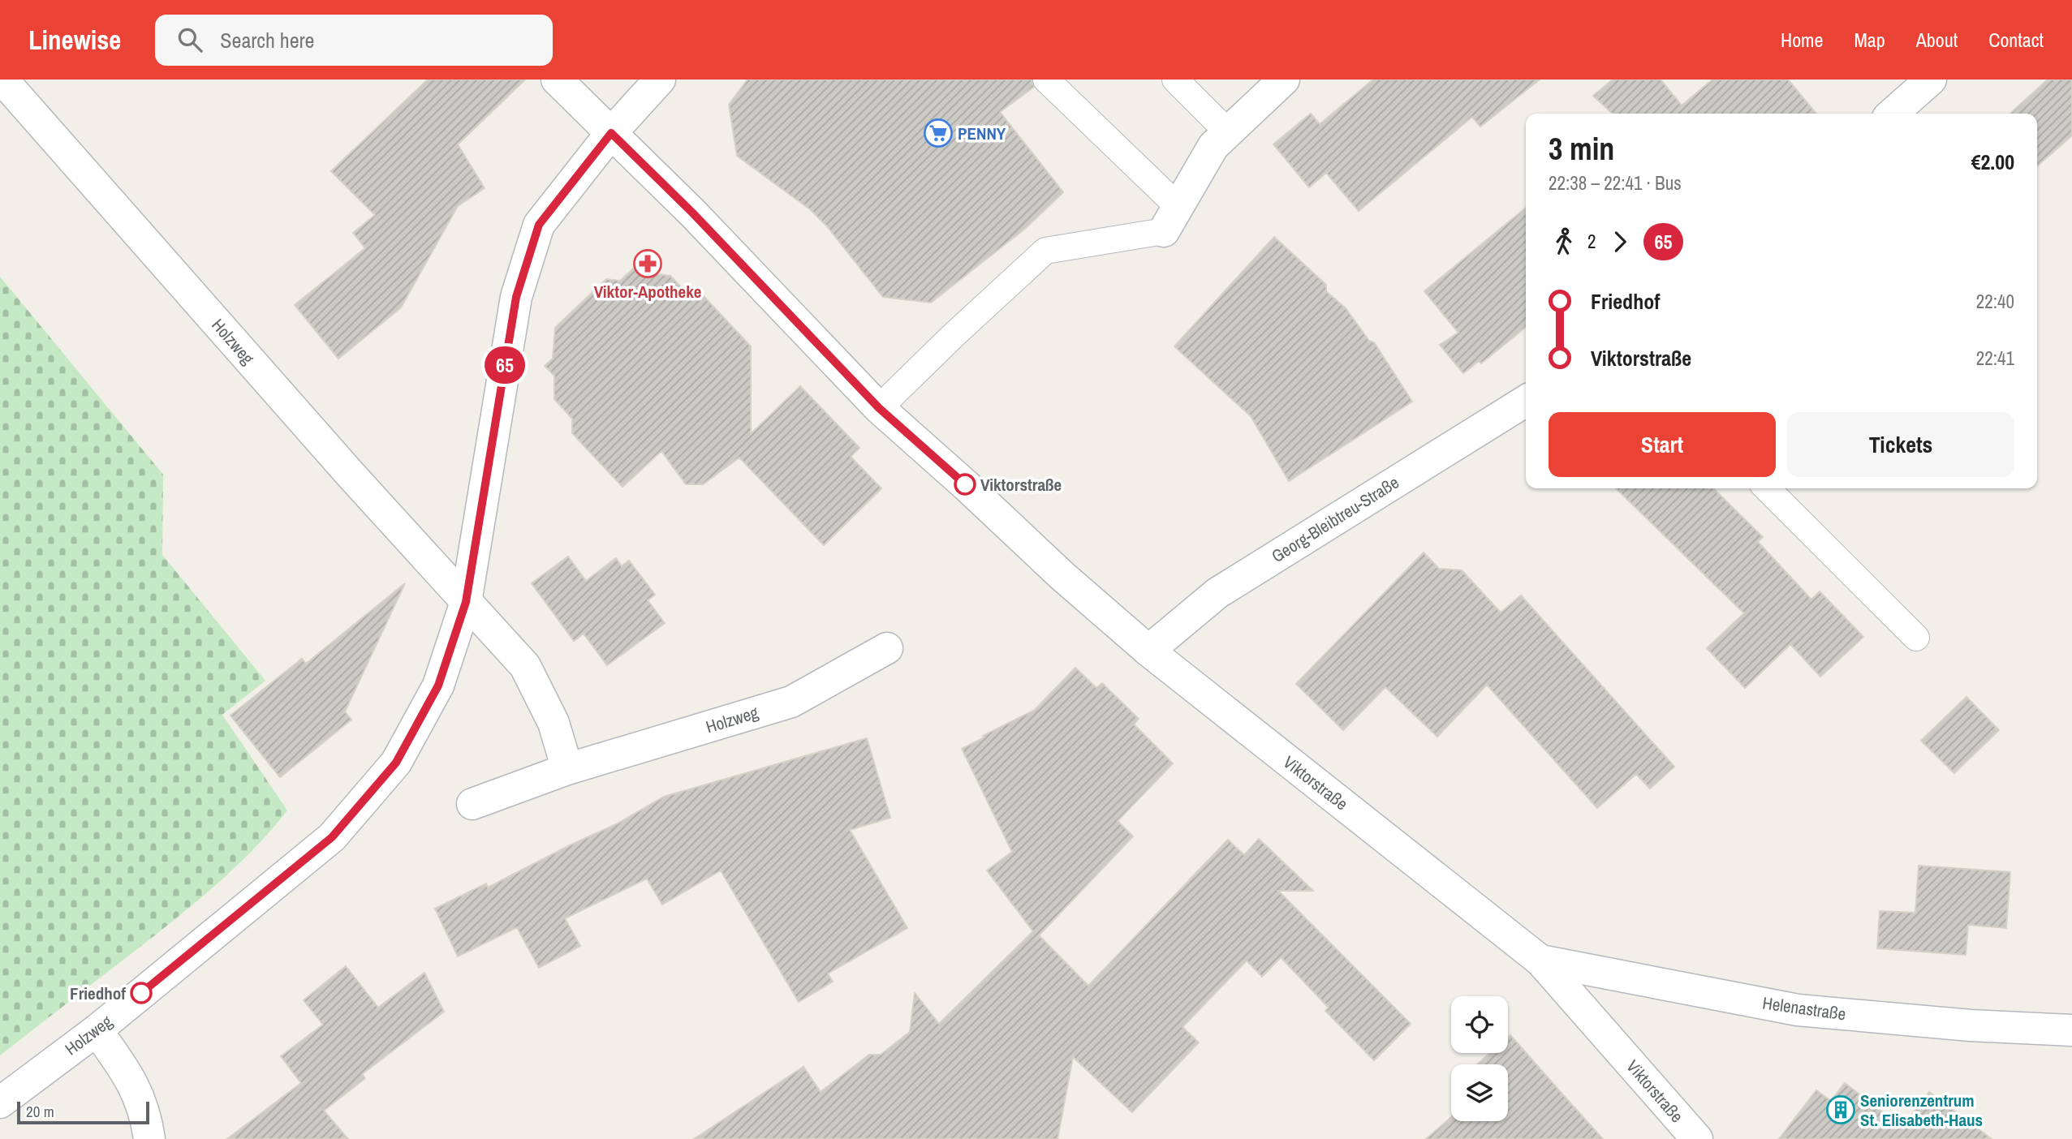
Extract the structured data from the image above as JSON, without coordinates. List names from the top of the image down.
{
  "streets": {
    "street": [
      "Holzweg",
      "Georg-Bleibtreu-Straße",
      "Viktorstraße",
      "Helenastraße"
    ]
  },
  "crossings": [
    ["Holzweg", "Viktorstraße"],
    ["Georg-Bleibtreu-Straße", "Viktorstraße"],
    ["Viktorstraße", "Helenastraße"]
  ],
  "places": {
    "supermarket": ["PENNY"],
    "pharmacy": ["Viktor-Apotheke"],
    "other": ["Viktorstraße", "Friedhof"],
    "building": ["Seniorenzentrum St. Elisabeth-Haus"]
  },
  "lines": ["bus line 65"],
  "scale_bar": "20 m",
  "page": {
    "header": "Linewise",
    "search": "Search here",
    "nav": [
      "Home",
      "Map",
      "About",
      "Contact"
    ],
    "on_map": "65",
    "heading": ["3 min", "22:38 – 22:41 · Bus", "€2.00"],
    "legs": ["2", "65"],
    "list": [
      {
        "name": "Friedhof",
        "value": "22:40"
      },
      {
        "name": "Viktorstraße",
        "value": "22:41"
      }
    ],
    "buttons": ["Start", "Tickets"],
    "scale": "20 m"
  }
}
